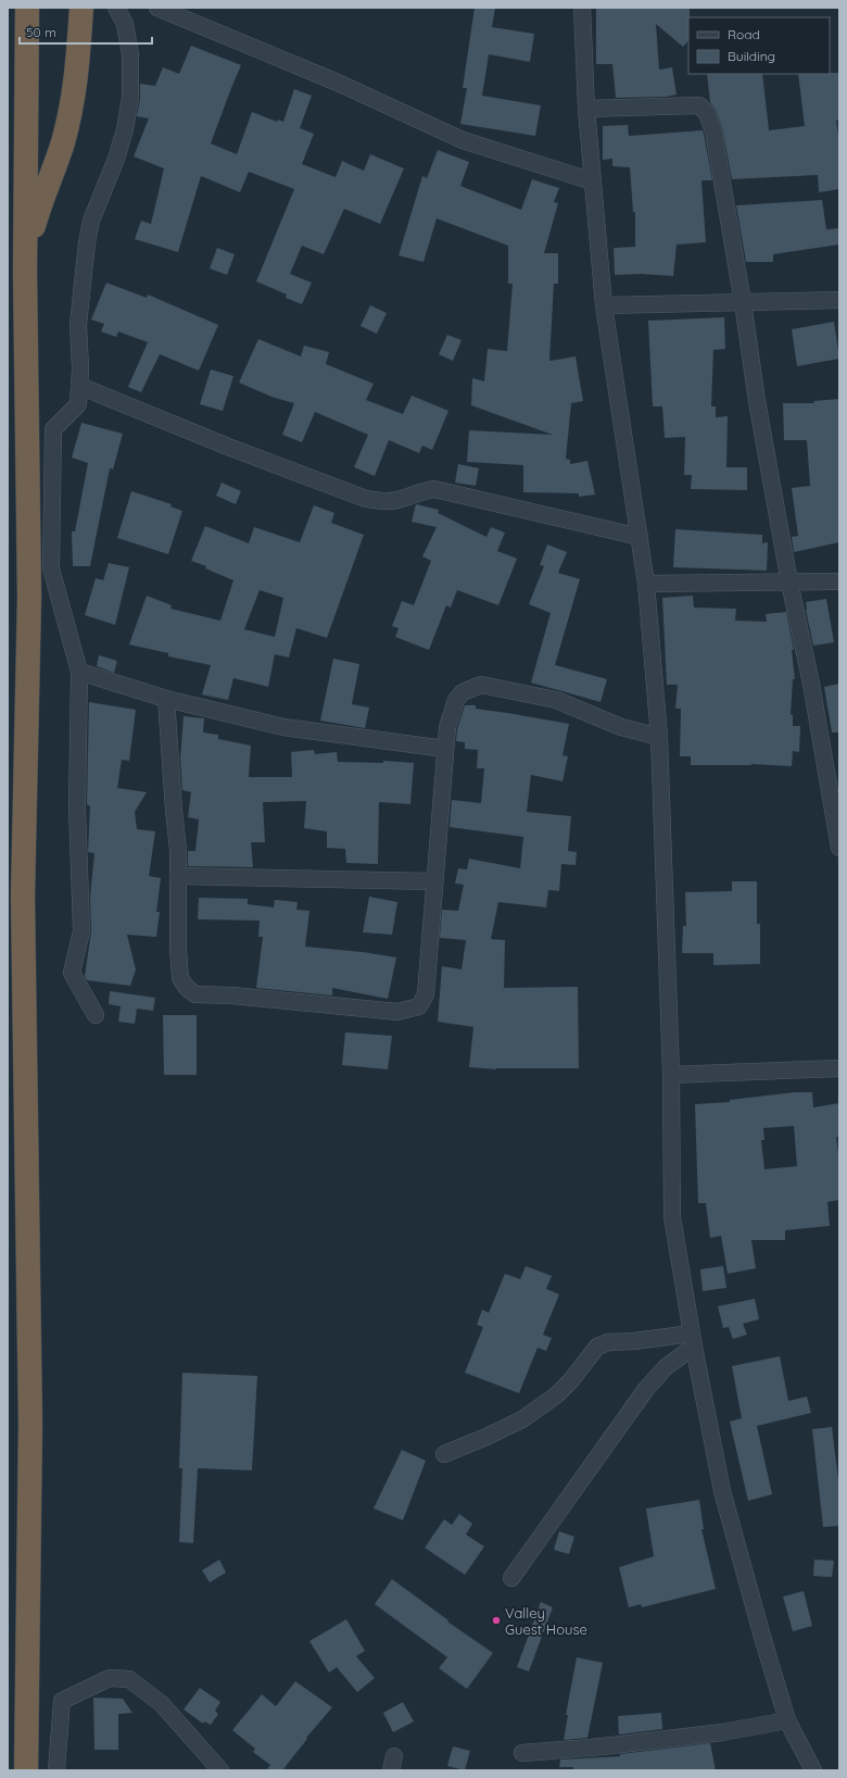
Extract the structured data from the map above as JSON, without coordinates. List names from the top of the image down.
{
  "places": ["Valley Guest House"],
  "legend": ["Road", "Building"],
  "scale_bar": "50 m"
}
